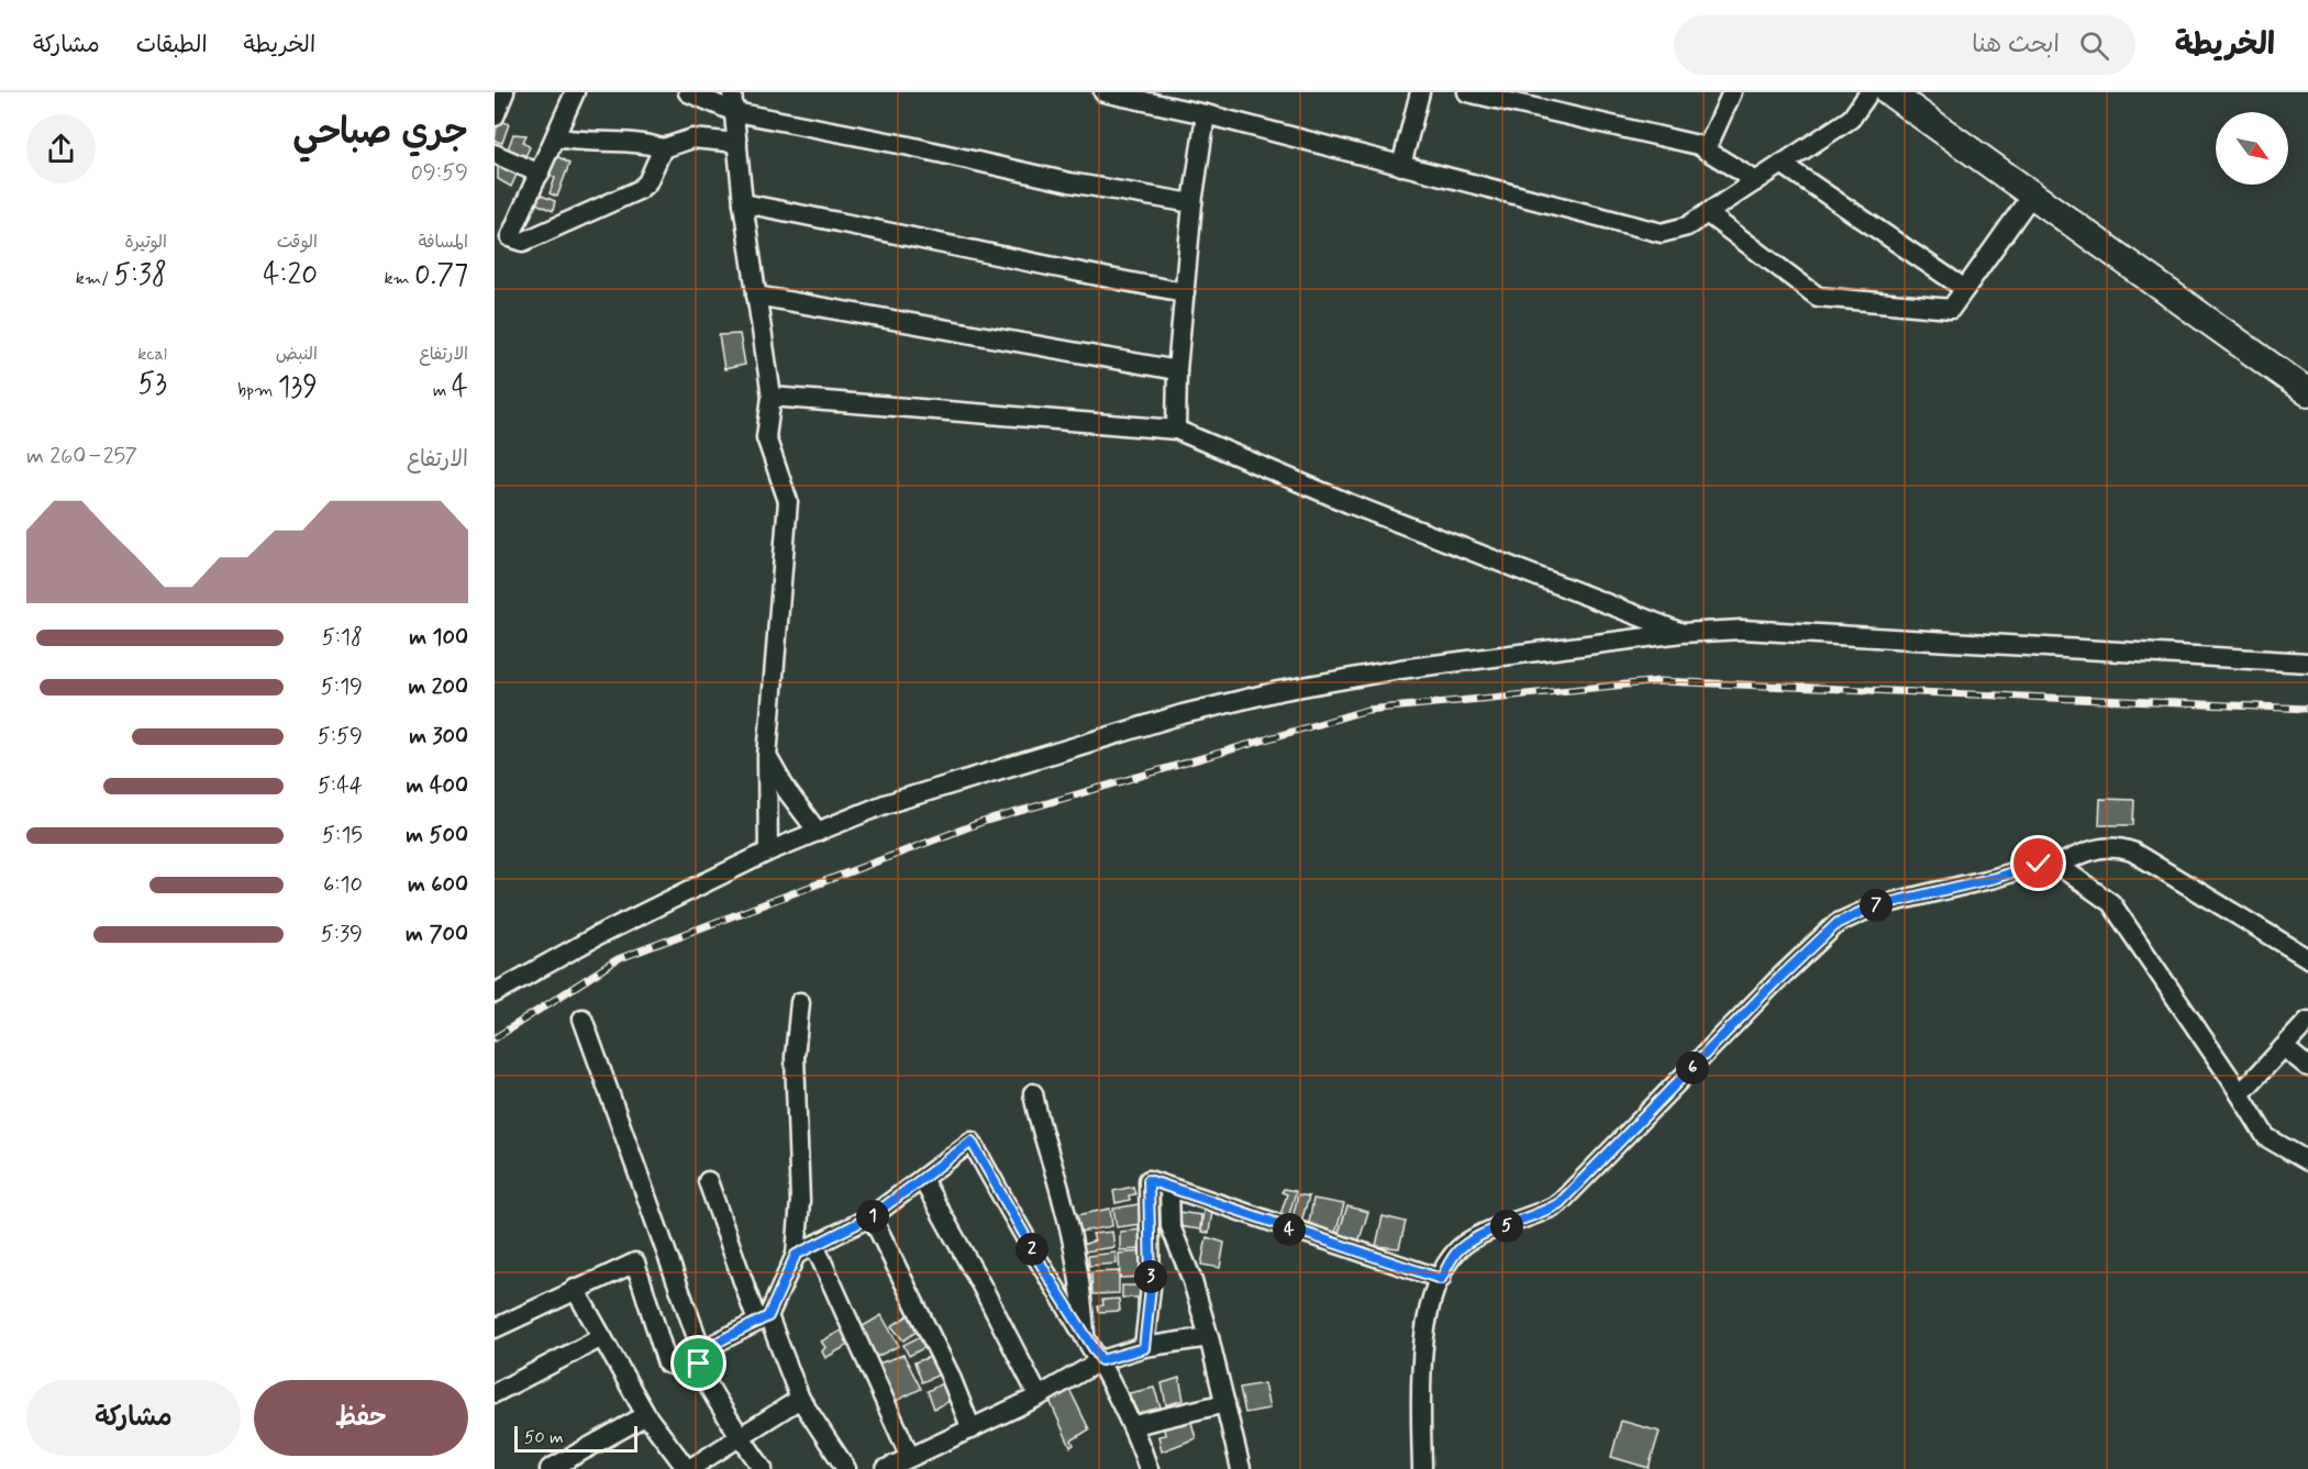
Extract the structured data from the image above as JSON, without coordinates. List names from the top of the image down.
{
  "scale_bar": "50 m",
  "north": "bottom right",
  "page": {
    "header": "الخريطة",
    "search": "ابحث هنا",
    "nav": ["الخريطة", "الطبقات", "مشاركة"],
    "heading": ["جري صباحي", "09:59"],
    "stats": [
      ["المسافة", "0.77 km"],
      ["الوقت", "4:20"],
      ["الوتيرة", "5:38 /km"],
      ["الارتفاع", "4 m"],
      ["النبض", "139 bpm"],
      ["kcal", "53"]
    ],
    "chart": ["الارتفاع", "257–260 m"],
    "list": [
      {
        "name": "100 m",
        "note": "5:18"
      },
      {
        "name": "200 m",
        "note": "5:19"
      },
      {
        "name": "300 m",
        "note": "5:59"
      },
      {
        "name": "400 m",
        "note": "5:44"
      },
      {
        "name": "500 m",
        "note": "5:15"
      },
      {
        "name": "600 m",
        "note": "6:10"
      },
      {
        "name": "700 m",
        "note": "5:39"
      }
    ],
    "pins": [
      "7",
      "6",
      "1",
      "5",
      "4",
      "2",
      "3"
    ],
    "buttons": ["حفظ", "مشاركة"],
    "scale": "50 m"
  }
}
